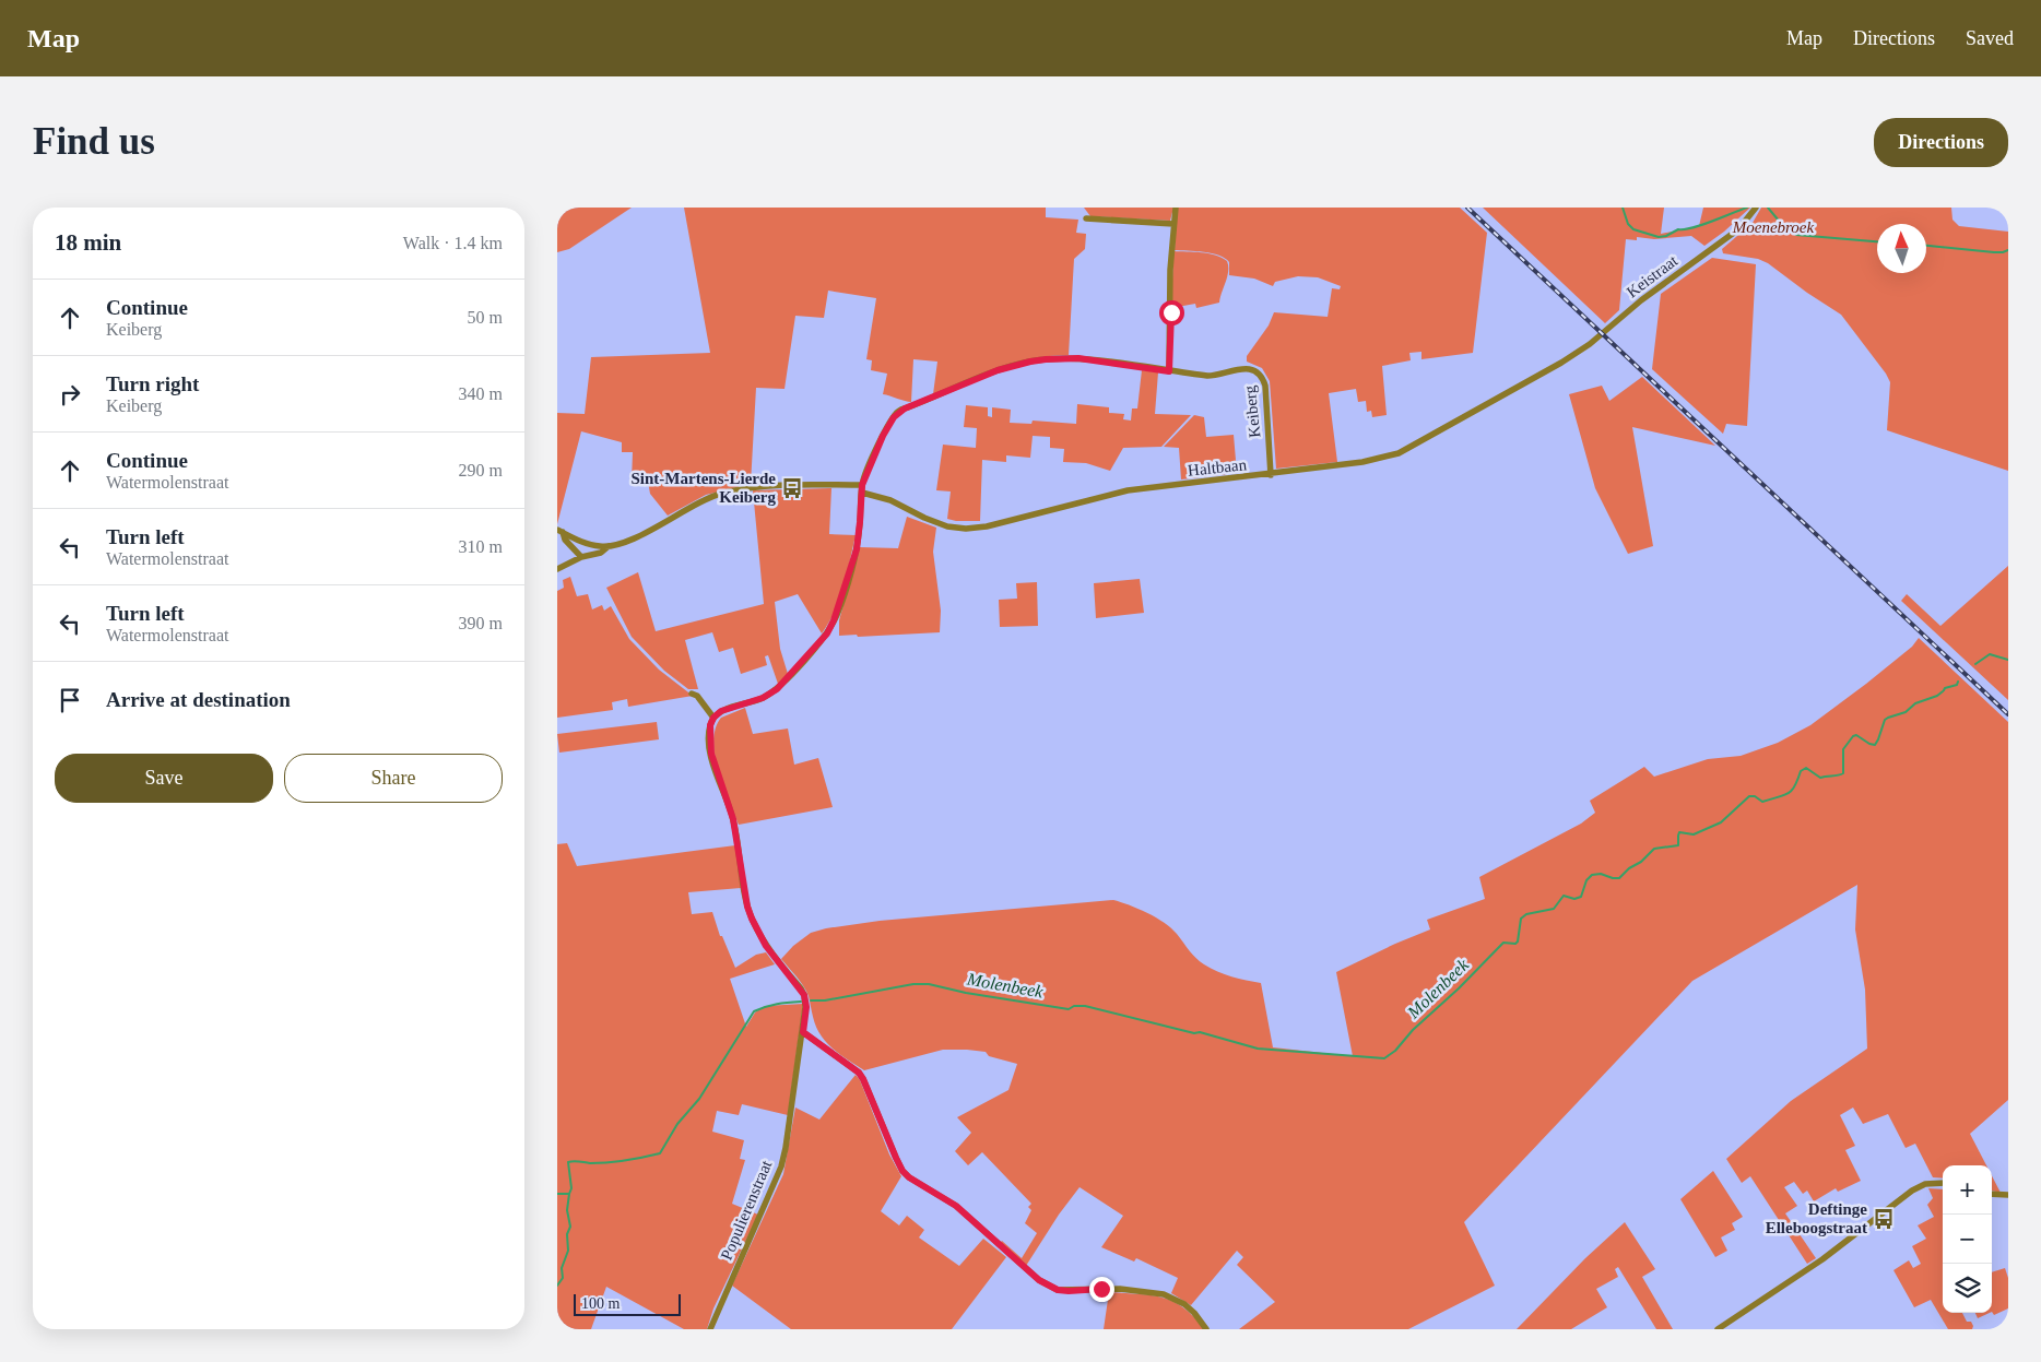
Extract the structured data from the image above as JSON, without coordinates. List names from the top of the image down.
{
  "streets": {
    "street": [
      "Keistraat",
      "Keiberg",
      "Haltbaan",
      "Populierenstraat"
    ]
  },
  "crossings": [
    ["Keistraat", "Haltbaan"],
    ["Keiberg", "Haltbaan"]
  ],
  "water": ["Molenbeek"],
  "parks": ["Moenebroek"],
  "places": {
    "bus stop": ["Sint-Martens-Lierde Keiberg", "Deftinge Elleboogstraat"]
  },
  "scale_bar": "100 m",
  "north": "top",
  "page": {
    "header": "Map",
    "nav": ["Map", "Directions", "Saved"],
    "buttons": [
      "Directions",
      ["Save", "Share"]
    ],
    "title": "Find us",
    "heading": ["18 min", "Walk · 1.4 km"],
    "list": [
      ["Continue", "Keiberg", "50 m"],
      ["Turn right", "Keiberg", "340 m"],
      ["Continue", "Watermolenstraat", "290 m"],
      ["Turn left", "Watermolenstraat", "310 m"],
      ["Turn left", "Watermolenstraat", "390 m"],
      "Arrive at destination"
    ],
    "map_buttons": ["+", "−"],
    "scale": "100 m"
  }
}
